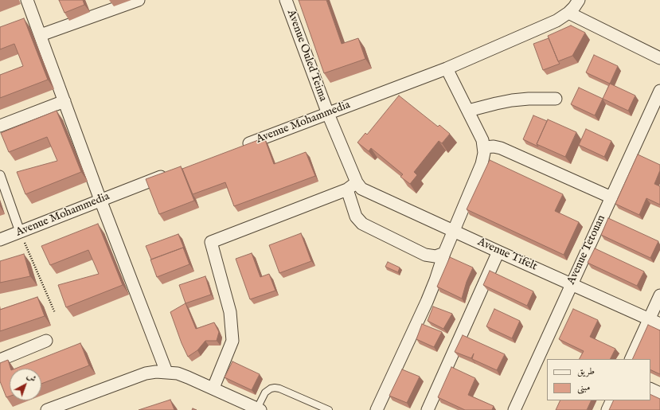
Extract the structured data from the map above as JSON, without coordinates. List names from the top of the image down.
{
  "streets": {
    "street": [
      "Avenue Ouled Teima",
      "Avenue Mohammedia",
      "Avenue Tetouan",
      "Avenue Tifelt"
    ]
  },
  "crossings": [
    ["Avenue Ouled Teima", "Avenue Mohammedia"],
    ["Avenue Ouled Teima", "Avenue Tifelt"],
    ["Avenue Tetouan", "Avenue Tifelt"]
  ],
  "legend": ["طريق", "مبنى"],
  "north": "top right"
}
